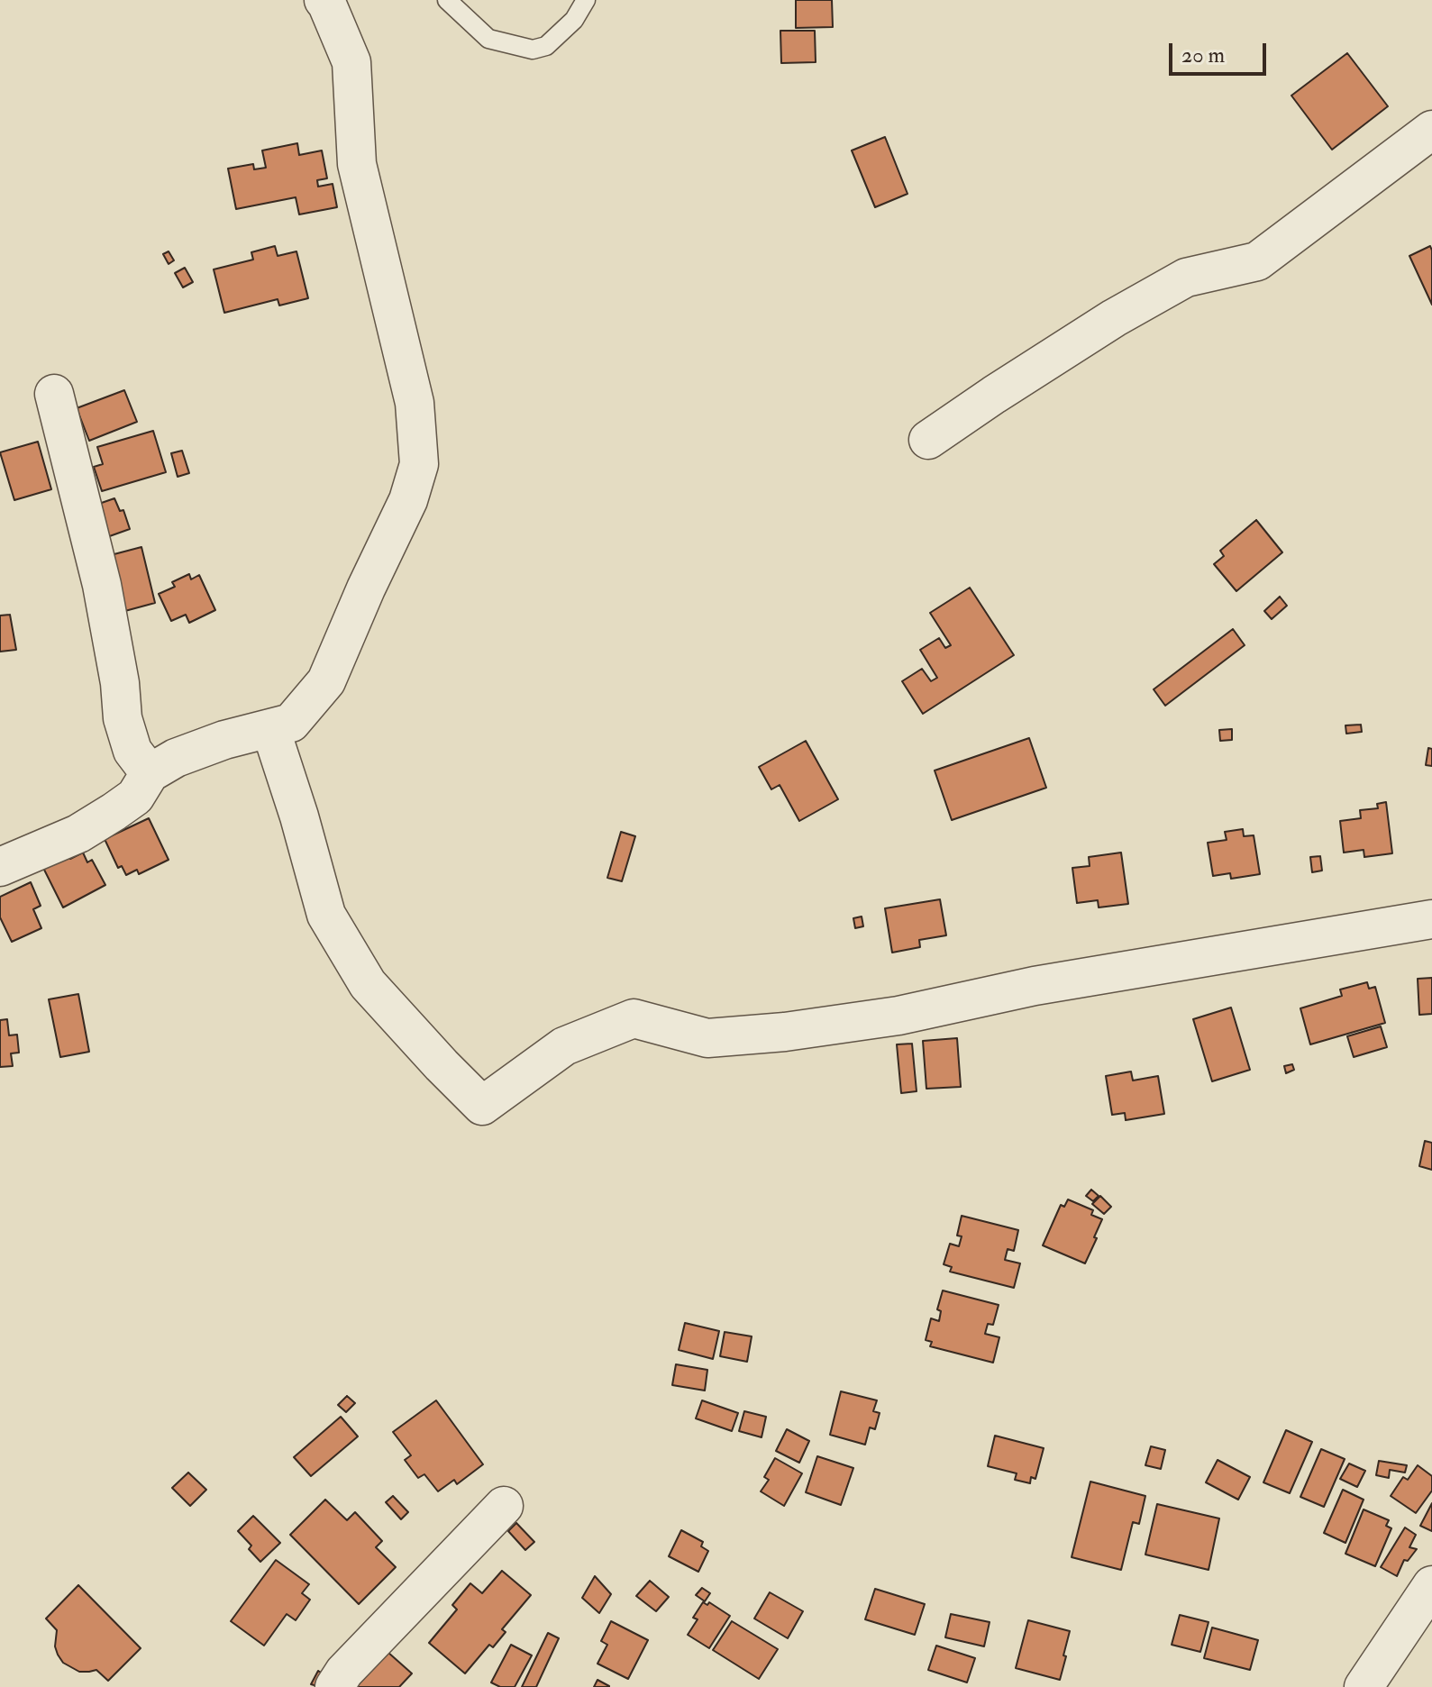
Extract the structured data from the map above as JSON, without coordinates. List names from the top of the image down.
{
  "scale_bar": "20 m"
}
